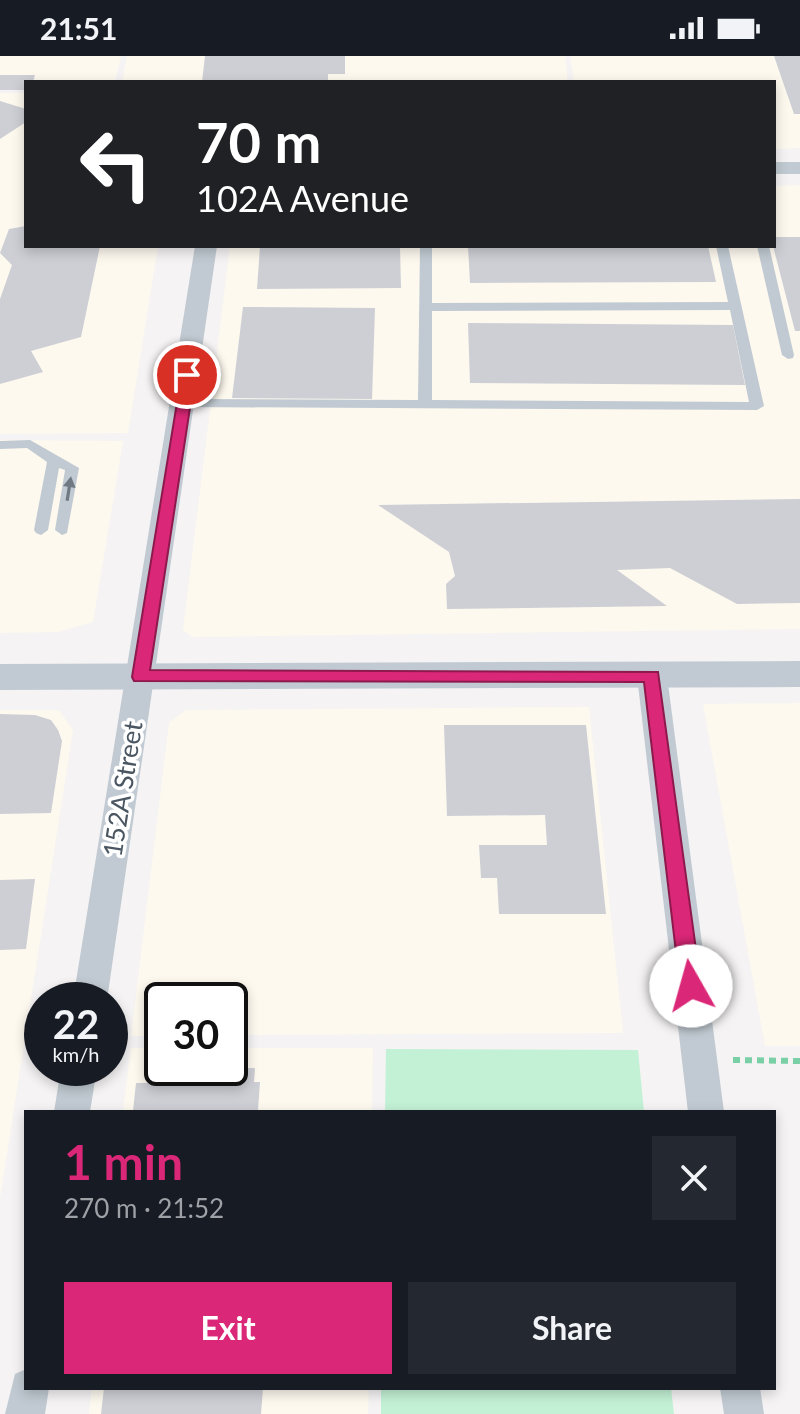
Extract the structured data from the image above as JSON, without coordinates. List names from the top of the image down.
{
  "streets": {
    "street": ["152A Street"]
  },
  "page": {
    "status": "21:51",
    "turn": ["70 m", "102A Avenue"],
    "speed": "22 km/h",
    "limit": "30",
    "heading": ["1 min", "270 m · 21:52"],
    "buttons": ["Exit", "Share"]
  }
}
